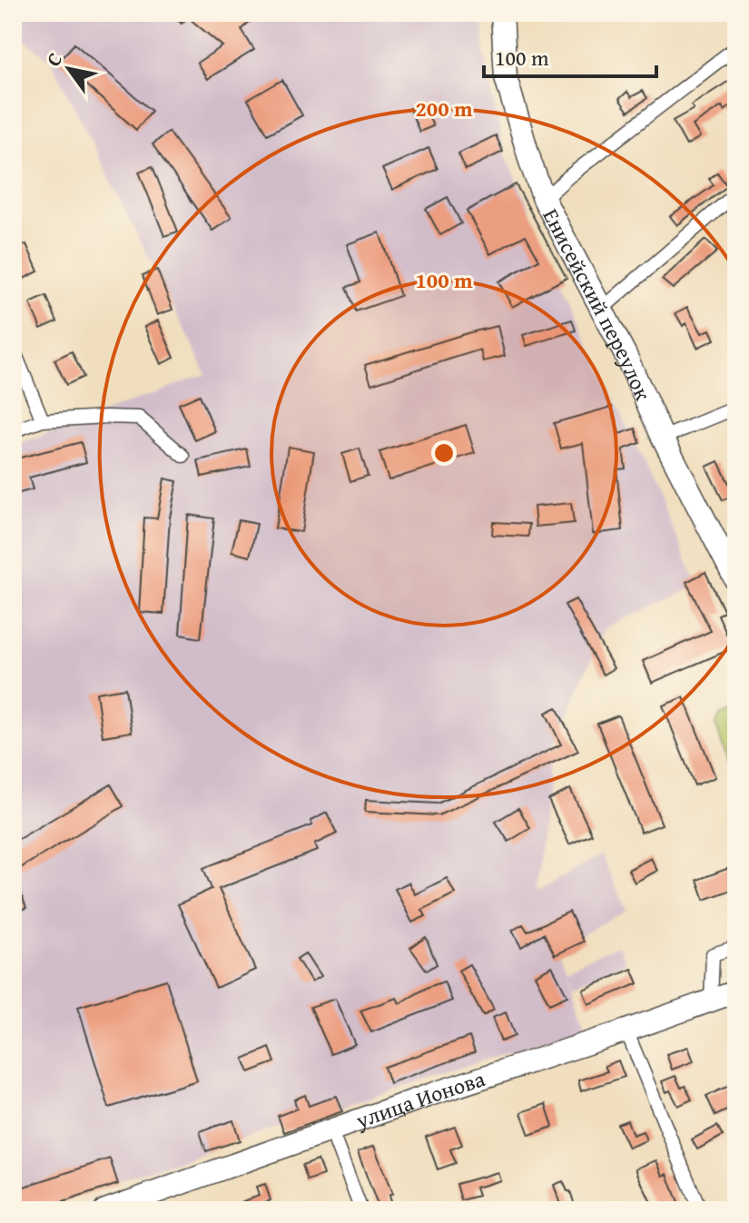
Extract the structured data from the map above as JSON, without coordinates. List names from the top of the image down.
{
  "streets": {
    "main road": ["Енисейский переулок", "улица Ионова"]
  },
  "scale_bar": "100 m",
  "north": "top left",
  "rings": ["200 m", "100 m"]
}
